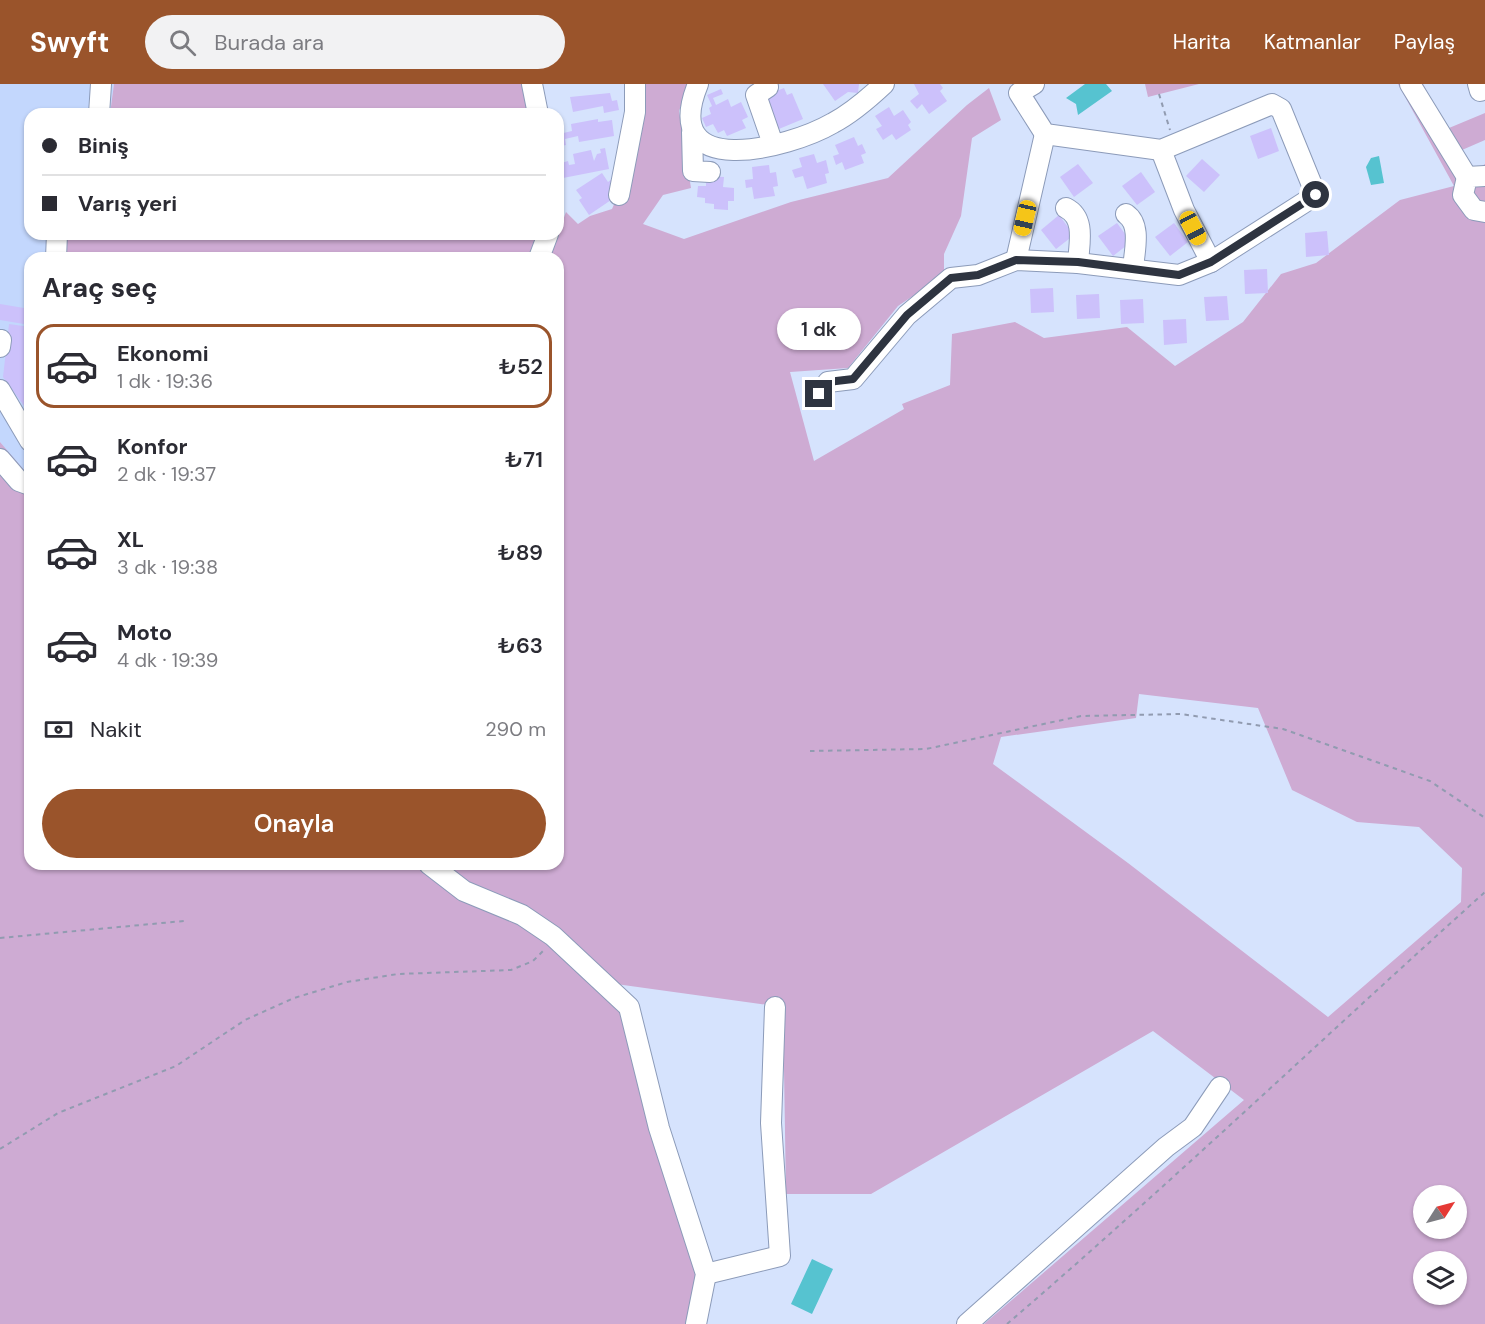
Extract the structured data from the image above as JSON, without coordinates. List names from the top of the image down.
{
  "north": "top right",
  "page": {
    "header": "Swyft",
    "search": "Burada ara",
    "nav": ["Harita", "Katmanlar", "Paylaş"],
    "banner": ["Biniş", "Varış yeri"],
    "heading": "Araç seç",
    "bubble": "1 dk",
    "list": [
      {
        "name": "Ekonomi",
        "note": "1 dk · 19:36",
        "value": "₺52"
      },
      {
        "name": "Konfor",
        "note": "2 dk · 19:37",
        "value": "₺71"
      },
      {
        "name": "XL",
        "note": "3 dk · 19:38",
        "value": "₺89"
      },
      {
        "name": "Moto",
        "note": "4 dk · 19:39",
        "value": "₺63"
      }
    ],
    "pay": ["Nakit", "290 m"],
    "buttons": "Onayla"
  }
}
